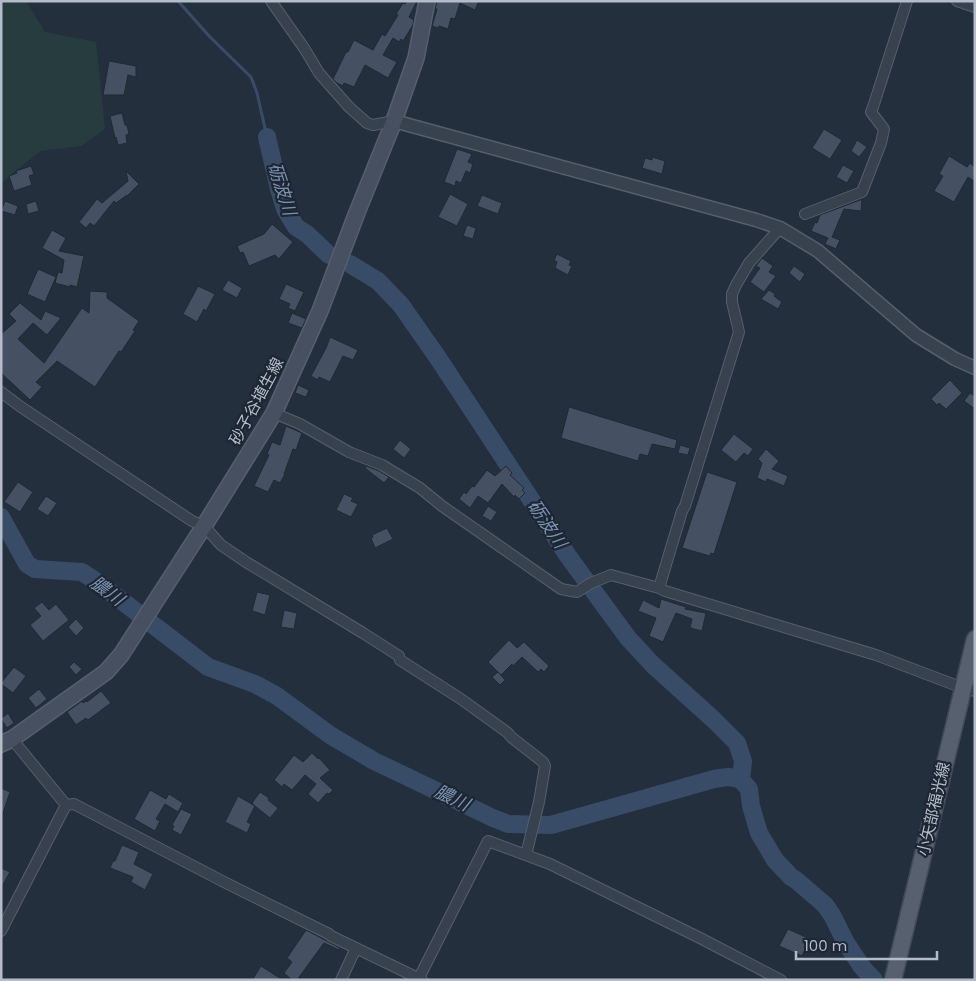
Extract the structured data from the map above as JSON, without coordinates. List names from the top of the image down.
{
  "streets": {
    "main road": ["砂子谷埴生線", "小矢部福光線"]
  },
  "water": ["砺波川", "膿川"],
  "scale_bar": "100 m"
}
